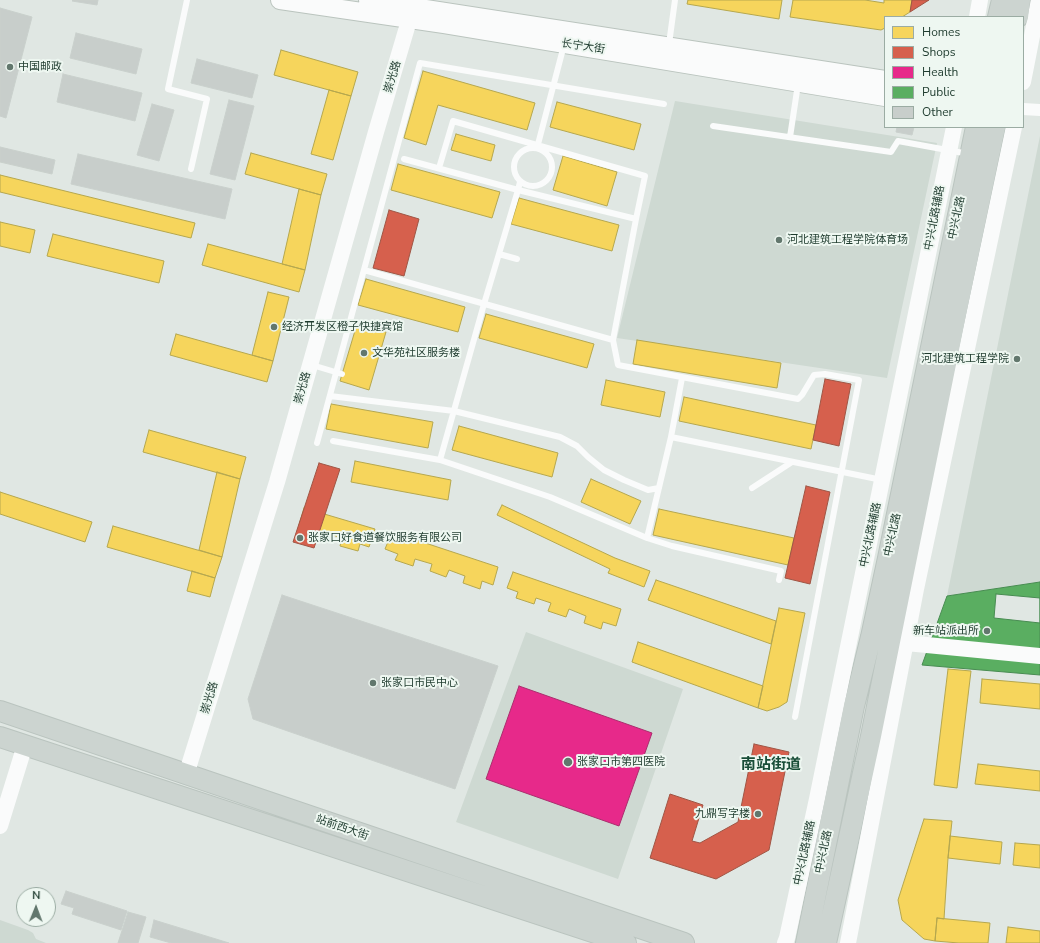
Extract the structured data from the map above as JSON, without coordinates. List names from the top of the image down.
{
  "streets": {
    "main road": ["长宁大街", "中兴北路", "站前西大街"],
    "street": ["崇光路", "中兴北路辅路"]
  },
  "crossings": [
    ["长宁大街", "崇光路"],
    ["崇光路", "站前西大街"]
  ],
  "districts": ["南站街道"],
  "places": [
    "中国邮政",
    "河北建筑工程学院体育场",
    "经济开发区橙子快捷宾馆",
    "文华苑社区服务楼",
    "河北建筑工程学院",
    "张家口好食道餐饮服务有限公司",
    "新车站派出所",
    "张家口市民中心",
    "张家口市第四医院",
    "九鼎写字楼"
  ],
  "legend": [
    "Homes",
    "Shops",
    "Health",
    "Public",
    "Other"
  ],
  "north": "top"
}
